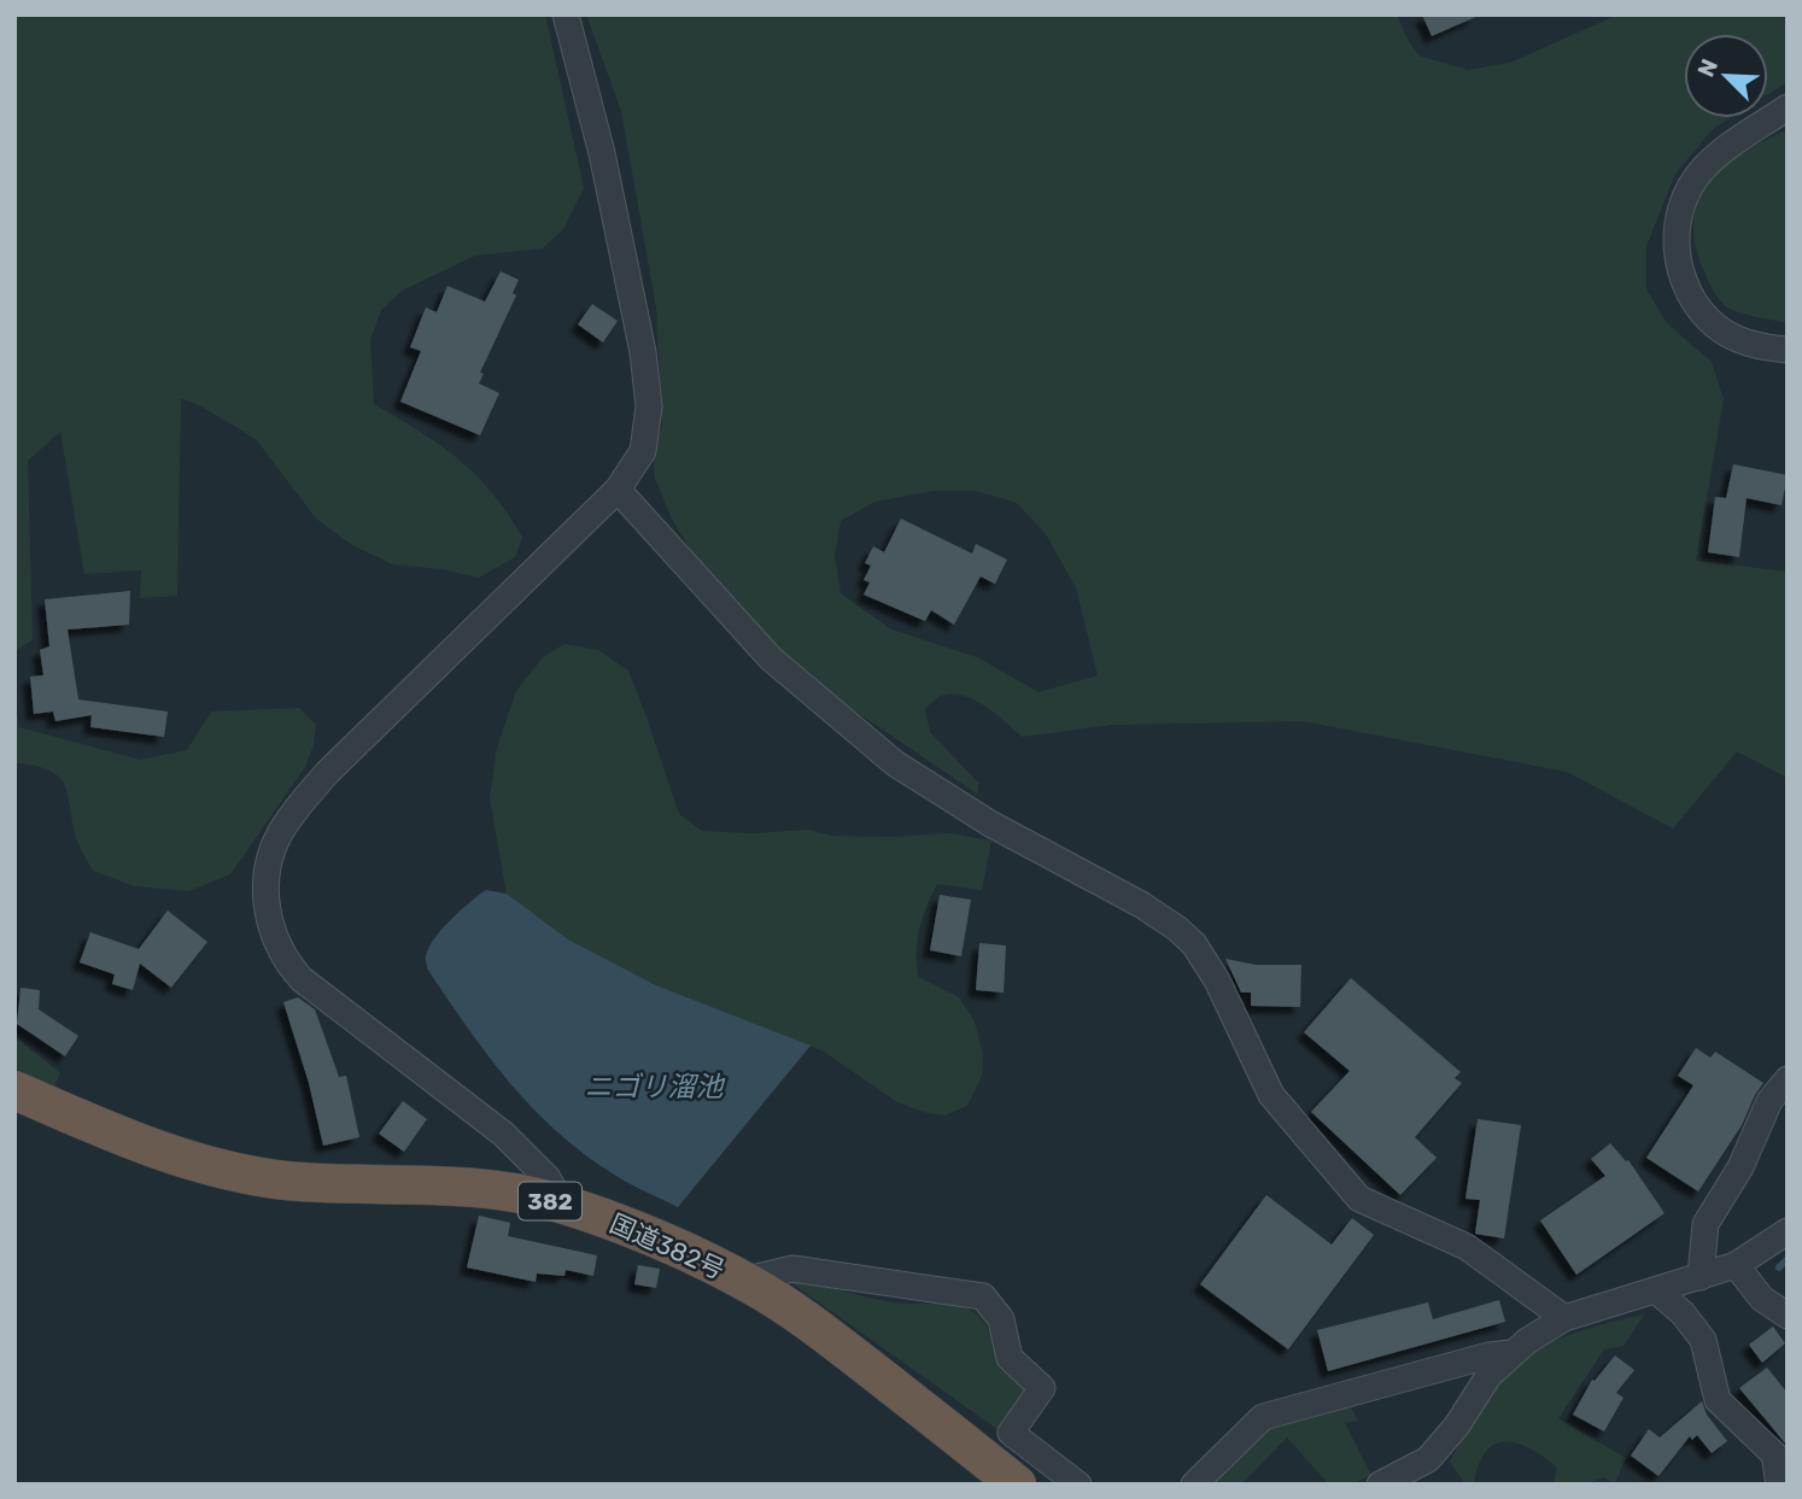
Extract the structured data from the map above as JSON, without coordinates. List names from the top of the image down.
{
  "streets": {
    "highway": ["382", "国道382号"]
  },
  "water": ["ニゴリ溜池"],
  "north": "top left"
}
